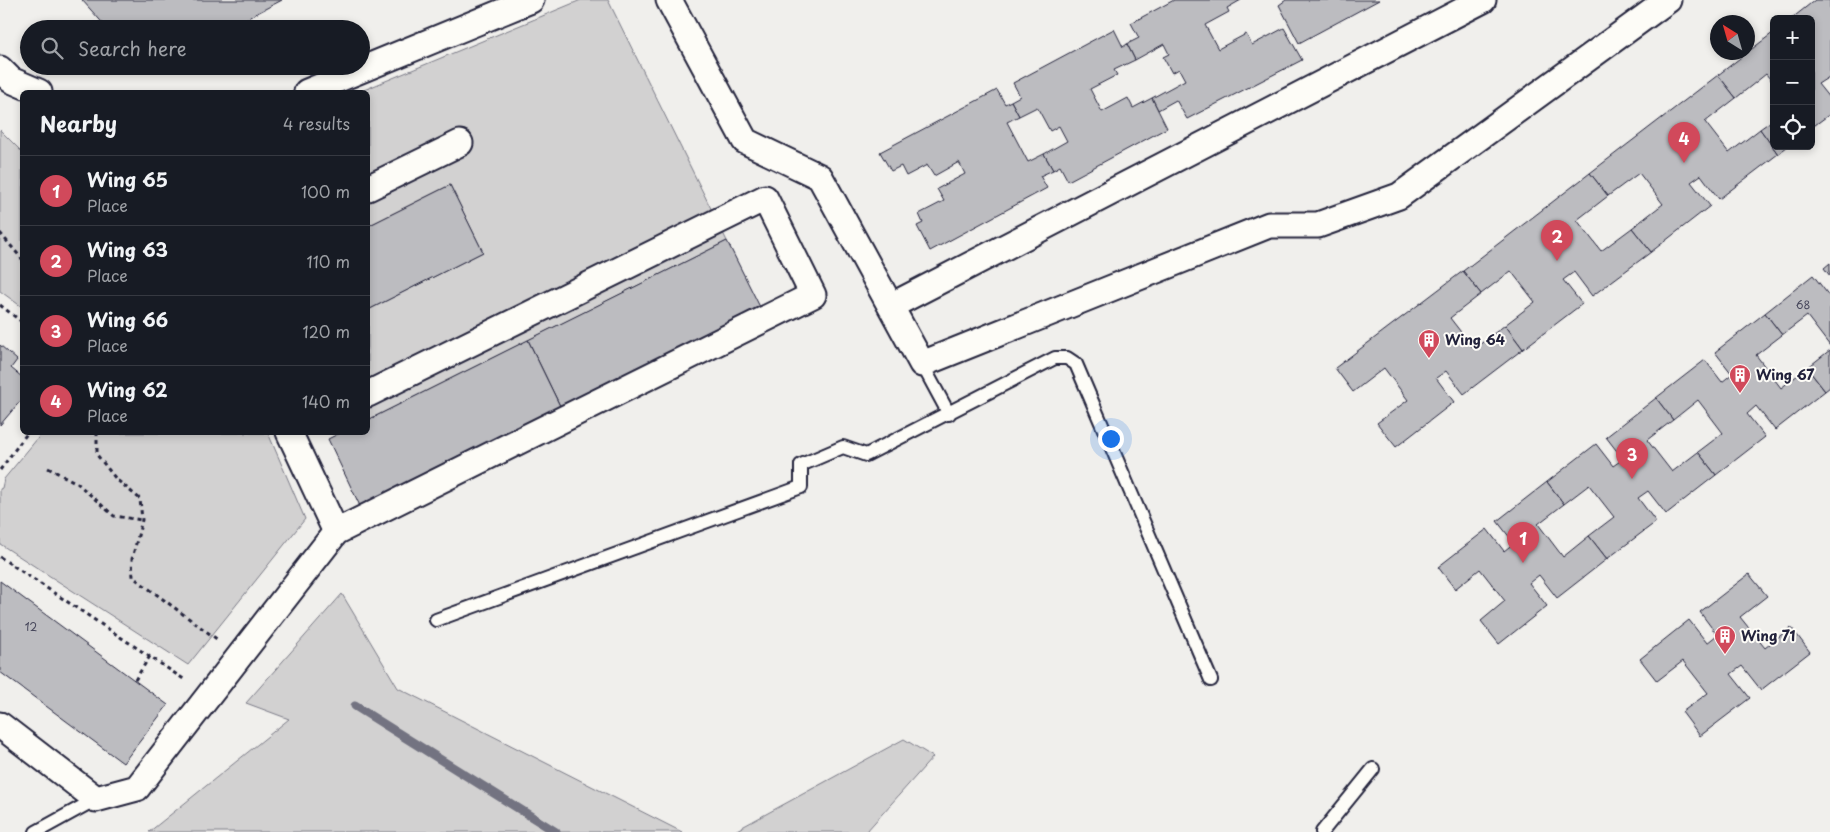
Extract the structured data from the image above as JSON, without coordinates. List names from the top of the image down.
{
  "places": {
    "building": ["Wing 64", "Wing 67", "Wing 71"]
  },
  "house_numbers": ["68", "12"],
  "north": "top left",
  "page": {
    "map_buttons": ["+", "−"],
    "search": "Search here",
    "heading": ["Nearby", "4 results"],
    "pins": [
      "4",
      "2",
      "3",
      "1"
    ],
    "list": [
      {
        "mark": "1",
        "name": "Wing 65",
        "note": "Place",
        "value": "100 m"
      },
      {
        "mark": "2",
        "name": "Wing 63",
        "note": "Place",
        "value": "110 m"
      },
      {
        "mark": "3",
        "name": "Wing 66",
        "note": "Place",
        "value": "120 m"
      },
      {
        "mark": "4",
        "name": "Wing 62",
        "note": "Place",
        "value": "140 m"
      }
    ]
  }
}
